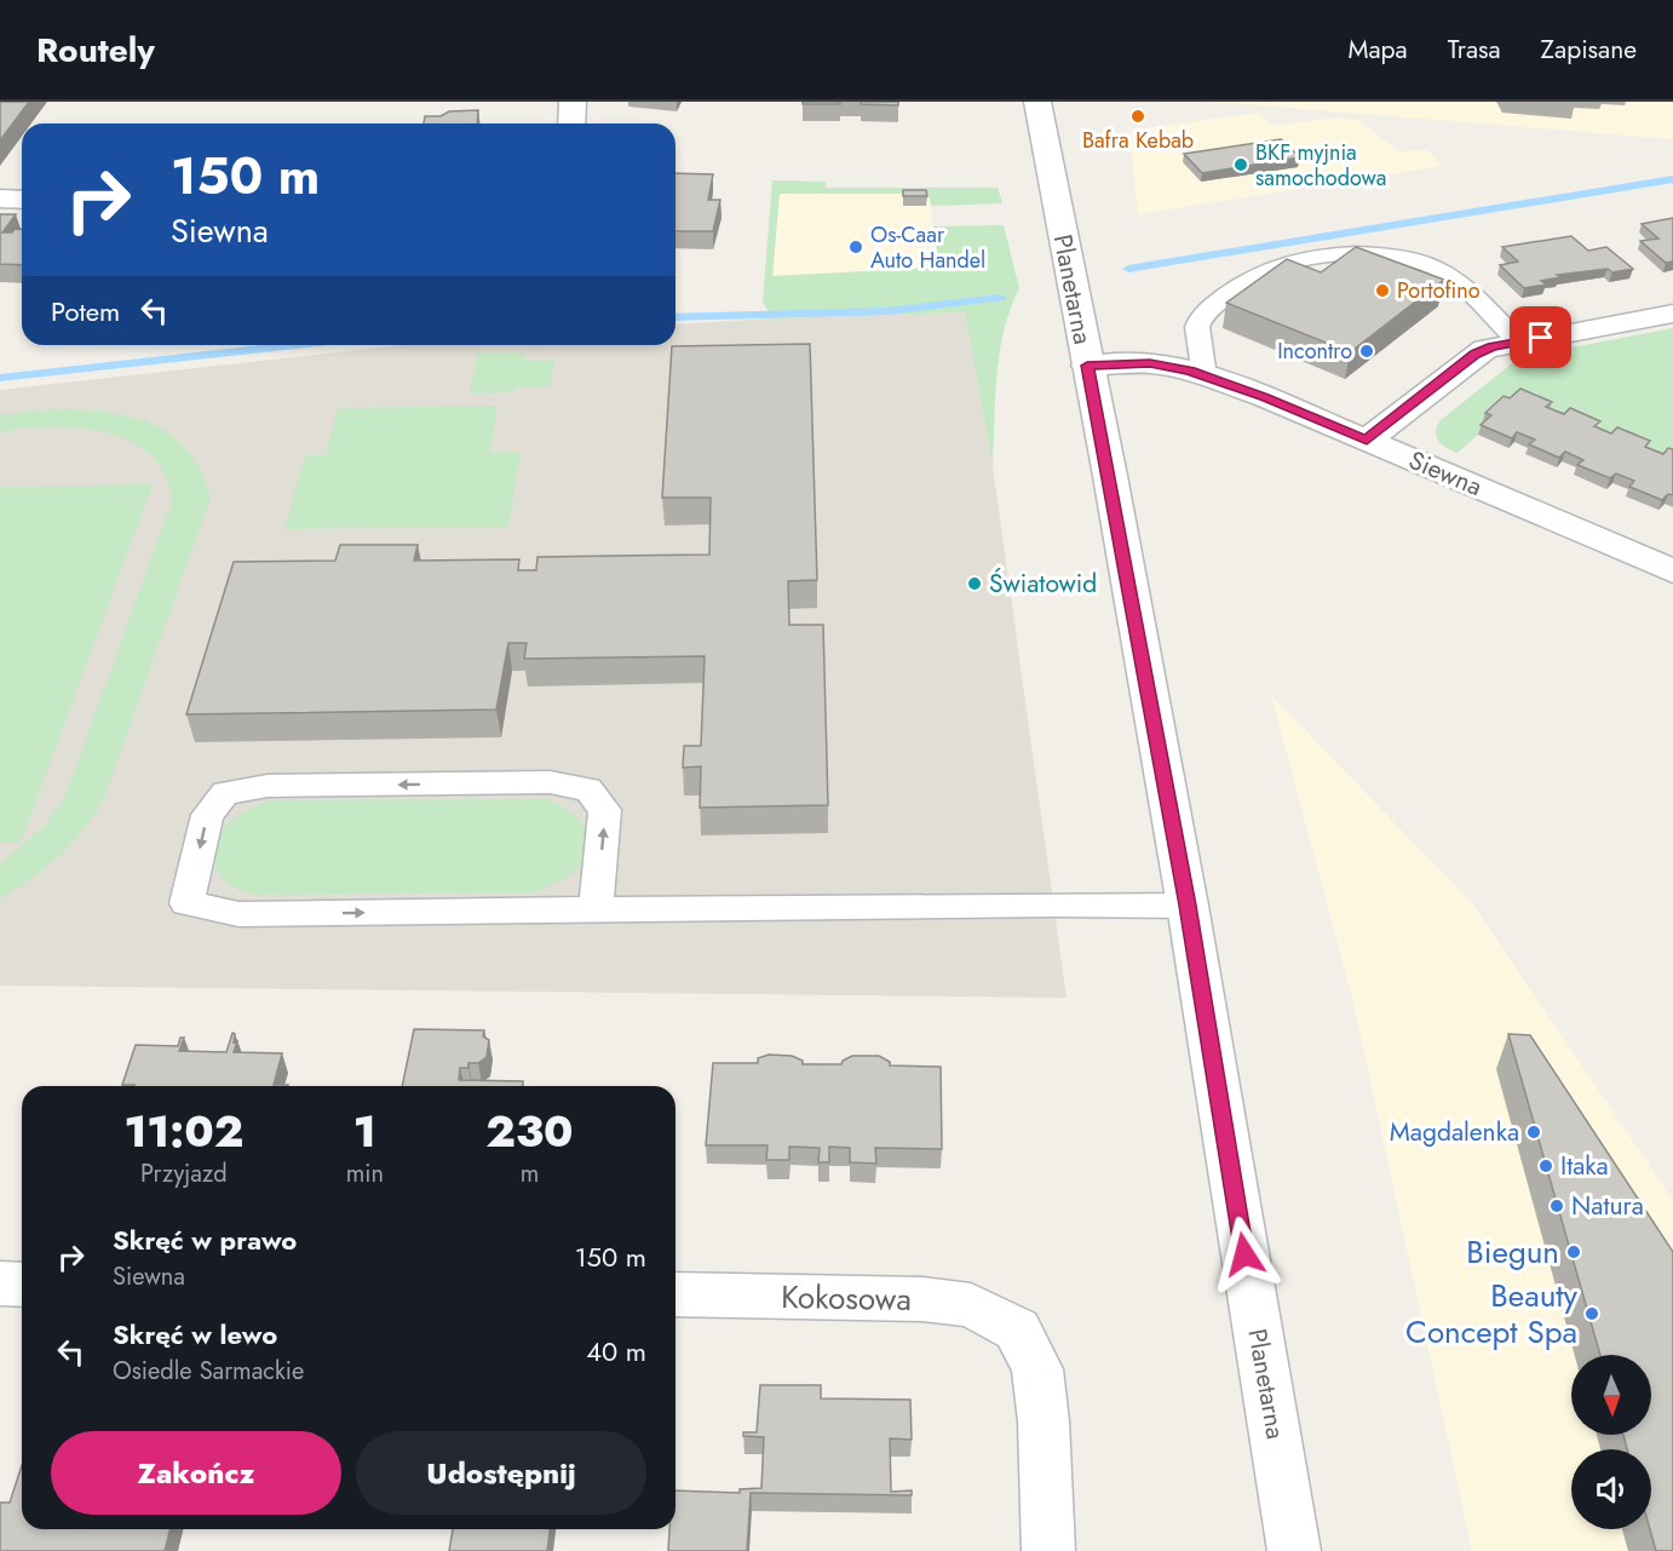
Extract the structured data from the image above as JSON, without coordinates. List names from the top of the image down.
{
  "streets": {
    "street": ["Planetarna", "Siewna", "Kokosowa"]
  },
  "crossings": [
    ["Planetarna", "Siewna"]
  ],
  "places": [
    "Bafra Kebab",
    "BKF myjnia samochodowa",
    "Os-Caar Auto Handel",
    "Portofino",
    "Incontro",
    "Światowid",
    "Magdalenka",
    "Itaka",
    "Natura",
    "Biegun",
    "Beauty Concept Spa"
  ],
  "north": "bottom",
  "page": {
    "header": "Routely",
    "nav": ["Mapa", "Trasa", "Zapisane"],
    "turn": ["150 m", "Siewna"],
    "then": "Potem",
    "eta": [
      "11:02",
      "Przyjazd",
      "1",
      "min",
      "230",
      "m"
    ],
    "list": [
      {
        "name": "Skręć w prawo",
        "note": "Siewna",
        "value": "150 m"
      },
      {
        "name": "Skręć w lewo",
        "note": "Osiedle Sarmackie",
        "value": "40 m"
      }
    ],
    "buttons": ["Zakończ", "Udostępnij"]
  }
}
